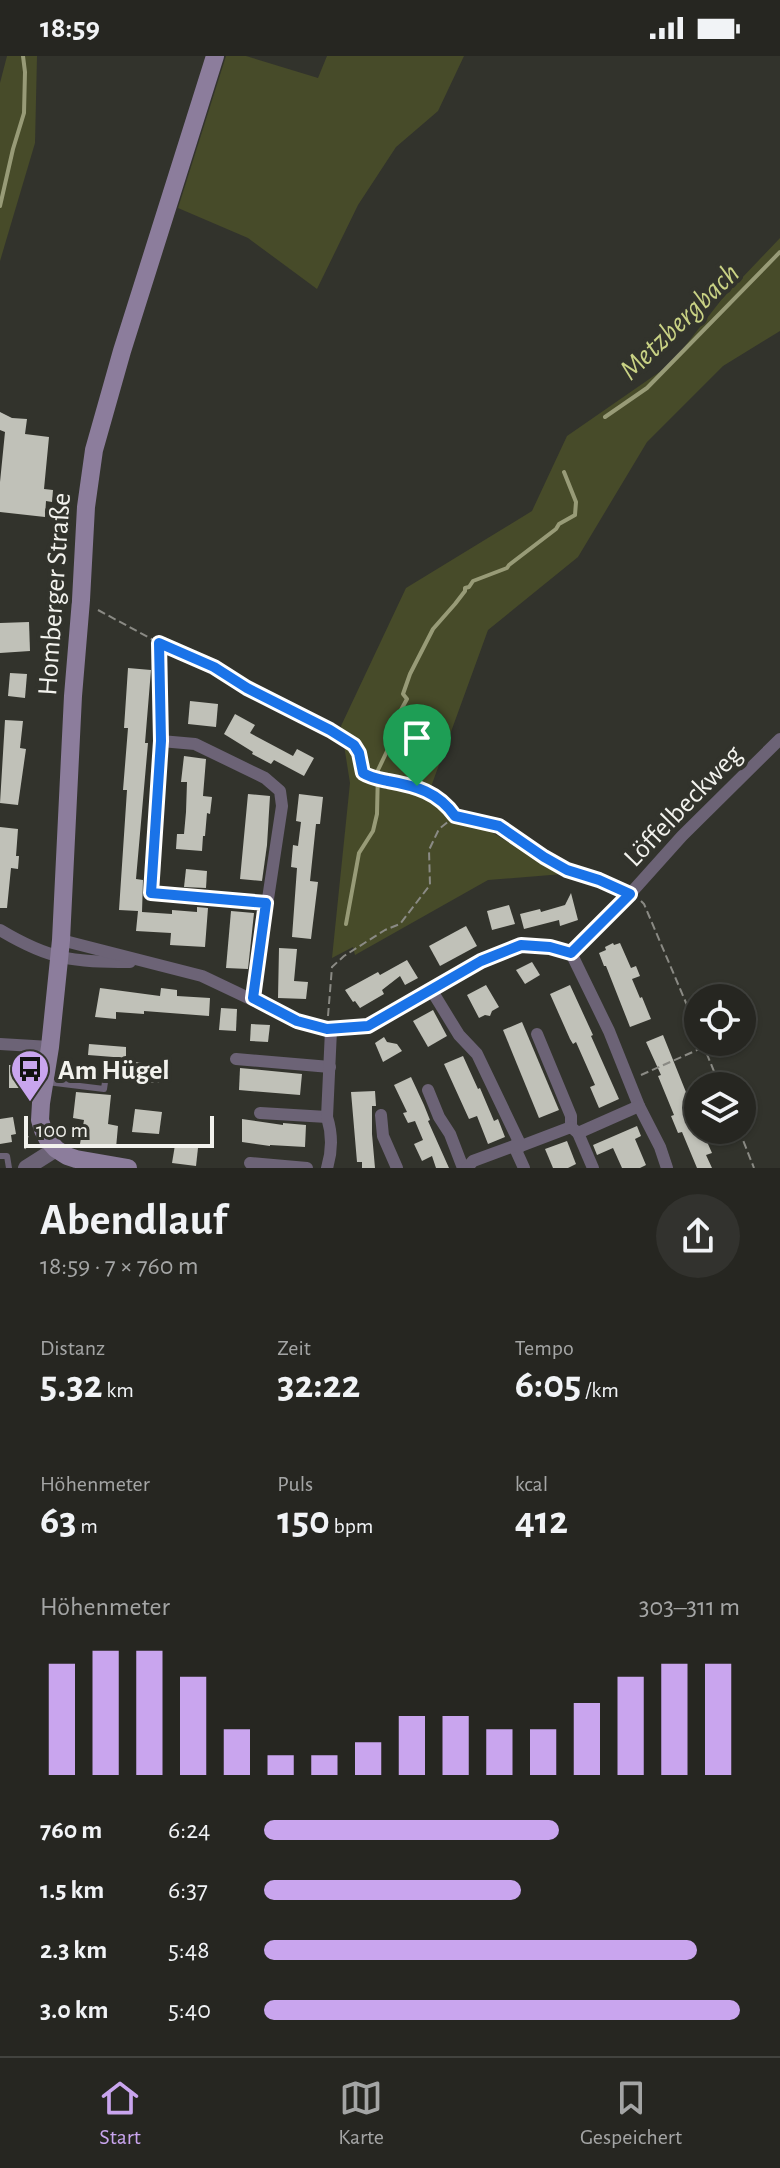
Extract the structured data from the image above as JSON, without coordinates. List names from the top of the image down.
{
  "streets": {
    "main road": ["Homberger Straße"],
    "street": ["Löffelbeckweg"]
  },
  "water": ["Metzbergbach"],
  "places": {
    "bus stop": ["Am Hügel"]
  },
  "scale_bar": "100 m",
  "page": {
    "status": "18:59",
    "scale": "100 m",
    "heading": ["Abendlauf", "18:59 · 7 × 760 m"],
    "stats": [
      ["Distanz", "5.32 km"],
      ["Zeit", "32:22"],
      ["Tempo", "6:05 /km"],
      ["Höhenmeter", "63 m"],
      ["Puls", "150 bpm"],
      ["kcal", "412"]
    ],
    "chart": ["Höhenmeter", "303–311 m"],
    "list": [
      {
        "name": "760 m",
        "note": "6:24"
      },
      {
        "name": "1.5 km",
        "note": "6:37"
      },
      {
        "name": "2.3 km",
        "note": "5:48"
      },
      {
        "name": "3.0 km",
        "note": "5:40"
      }
    ],
    "tabs": ["Start", "Karte", "Gespeichert"]
  }
}
